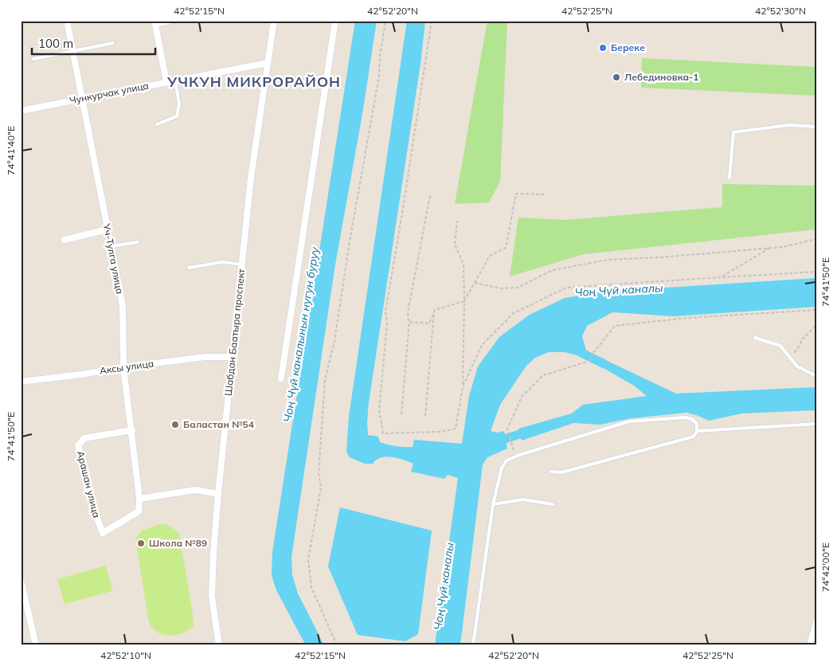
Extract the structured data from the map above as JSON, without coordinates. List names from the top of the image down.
{
  "streets": {
    "street": [
      "Чункурчак улица",
      "Уч-Тулга улица",
      "Шабдан Баатыра проспект",
      "Аксы улица",
      "Арашан улица"
    ]
  },
  "crossings": [
    ["Чункурчак улица", "Уч-Тулга улица"],
    ["Чункурчак улица", "Шабдан Баатыра проспект"],
    ["Уч-Тулга улица", "Аксы улица"],
    ["Уч-Тулга улица", "Арашан улица"],
    ["Шабдан Баатыра проспект", "Аксы улица"]
  ],
  "districts": ["УЧКУН МИКРОРАЙОН"],
  "water": ["Чоң Чүй каналы", "Чоң Чүй каналынын нугун буруу"],
  "places": [
    "Береке",
    "Лебединовка-1",
    "Баластан №54",
    "Школа №89"
  ],
  "scale_bar": "100 m",
  "coordinates": [
    "42°52'15\"N",
    "42°52'20\"N",
    "42°52'25\"N",
    "42°52'30\"N",
    "74°41'40\"E",
    "74°41'50\"E",
    "74°42'00\"E",
    "42°52'10\"N"
  ]
}
